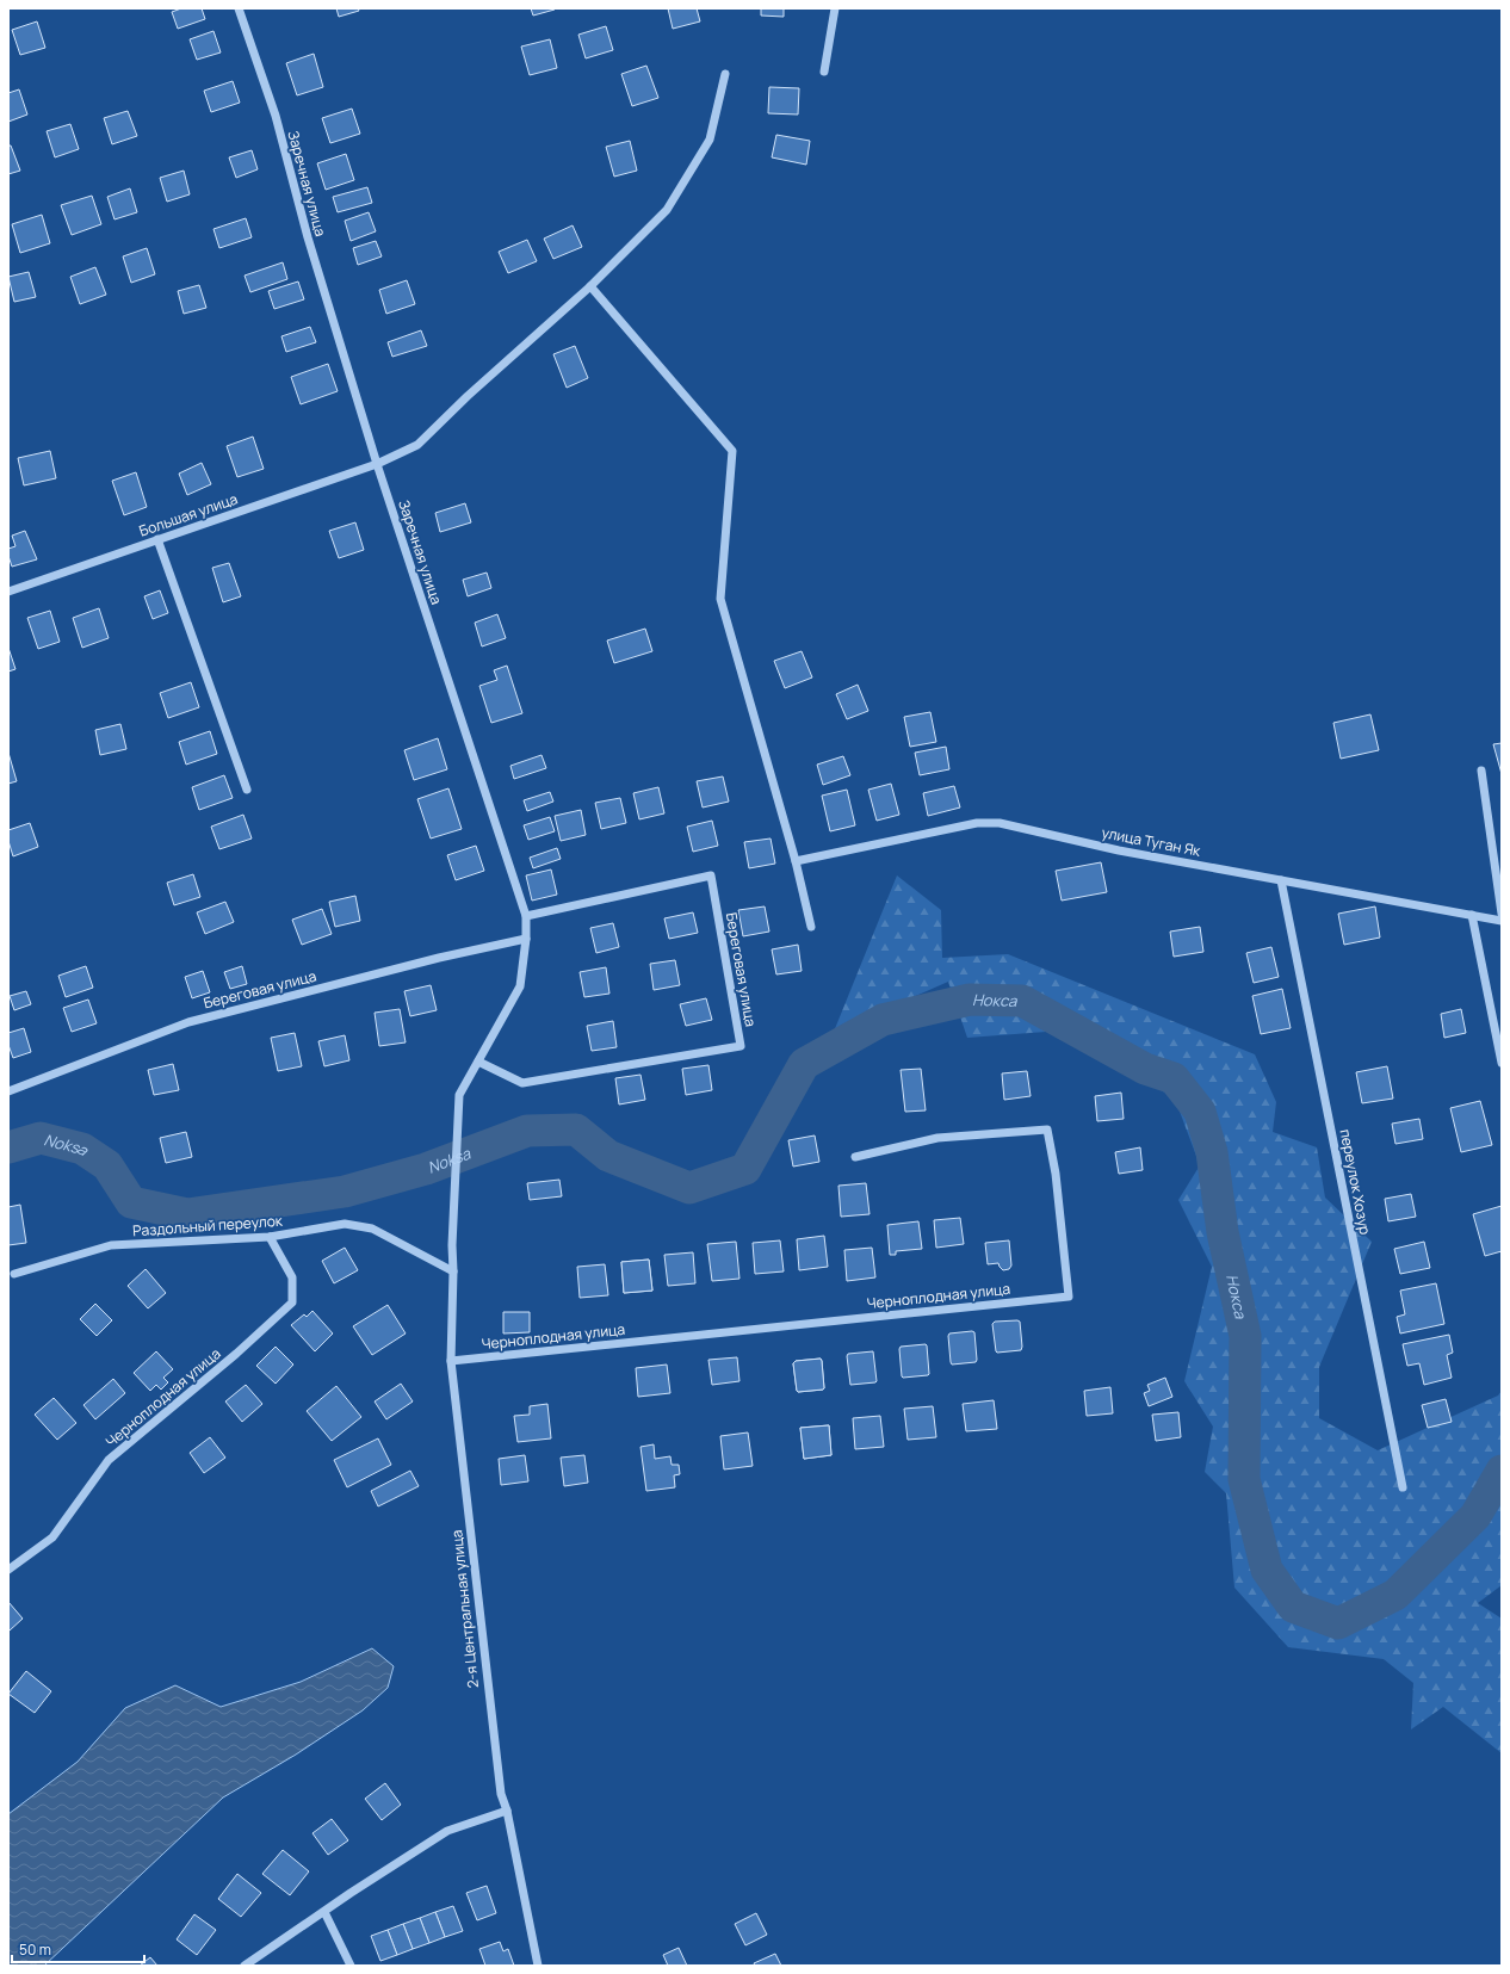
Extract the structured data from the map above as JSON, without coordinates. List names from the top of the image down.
{
  "streets": {
    "street": [
      "Заречная улица",
      "Большая улица",
      "улица Туган Як",
      "Береговая улица",
      "переулок Хозур",
      "Раздольный переулок",
      "Черноплодная улица",
      "2-я Центральная улица"
    ]
  },
  "crossings": [
    ["Заречная улица", "Большая улица"],
    ["Заречная улица", "Береговая улица"],
    ["Заречная улица", "2-я Центральная улица"],
    ["улица Туган Як", "переулок Хозур"],
    ["Раздольный переулок", "Черноплодная улица"],
    ["Раздольный переулок", "2-я Центральная улица"],
    ["Черноплодная улица", "2-я Центральная улица"]
  ],
  "water": ["Нокса", "Noksa"],
  "scale_bar": "50 m"
}
